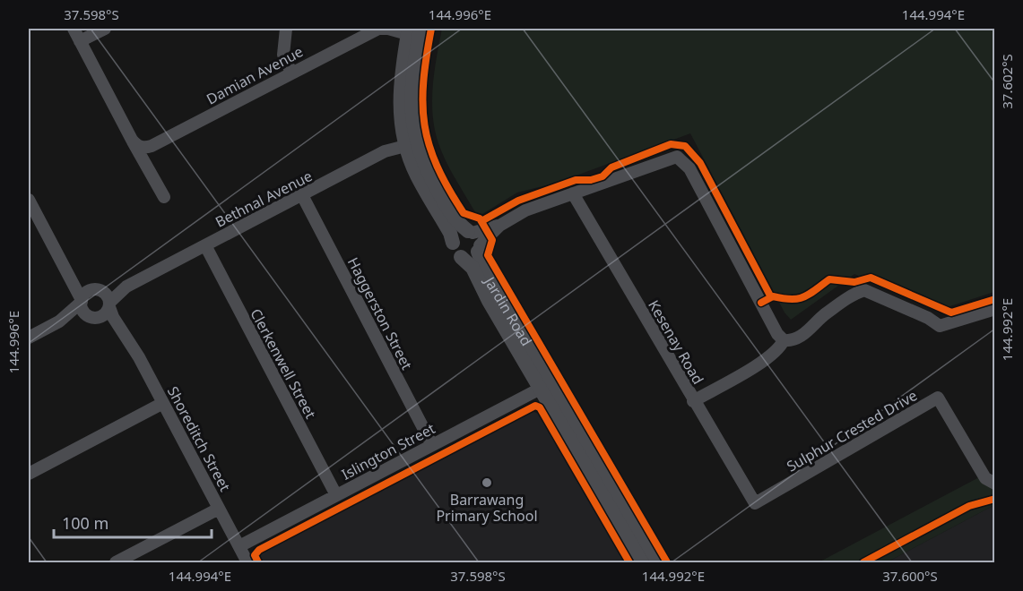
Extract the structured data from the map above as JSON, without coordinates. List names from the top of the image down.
{
  "streets": {
    "street": [
      "Damian Avenue",
      "Bethnal Avenue",
      "Jardin Road",
      "Haggerston Street",
      "Kesenay Road",
      "Clerkenwell Street",
      "Sulphur Crested Drive",
      "Shoreditch Street",
      "Islington Street"
    ]
  },
  "crossings": [
    ["Damian Avenue", "Jardin Road"],
    ["Bethnal Avenue", "Jardin Road"],
    ["Bethnal Avenue", "Haggerston Street"],
    ["Bethnal Avenue", "Clerkenwell Street"],
    ["Bethnal Avenue", "Shoreditch Street"],
    ["Jardin Road", "Islington Street"],
    ["Haggerston Street", "Islington Street"],
    ["Kesenay Road", "Sulphur Crested Drive"],
    ["Clerkenwell Street", "Islington Street"],
    ["Shoreditch Street", "Islington Street"]
  ],
  "places": ["Barrawang Primary School"],
  "scale_bar": "100 m",
  "coordinates": [
    "37.598°S",
    "144.996°E",
    "144.994°E",
    "37.602°S",
    "144.992°E",
    "37.600°S"
  ]
}
